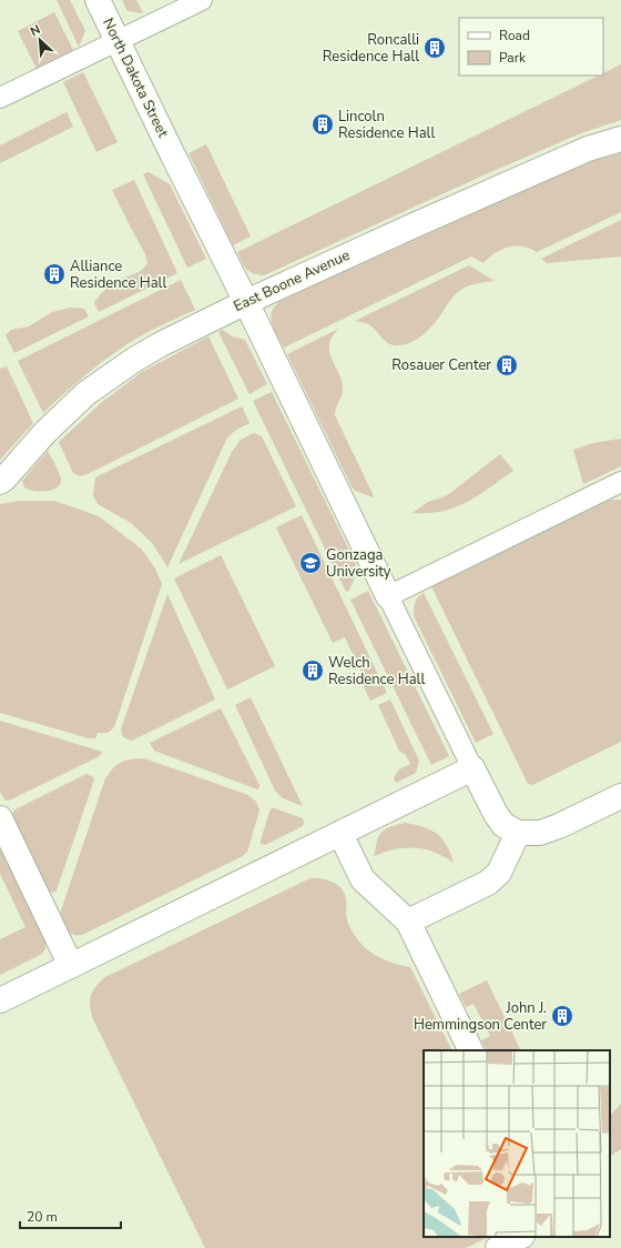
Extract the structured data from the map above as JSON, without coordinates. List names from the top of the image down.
{
  "streets": {
    "street": ["North Dakota Street", "East Boone Avenue"]
  },
  "crossings": [
    ["North Dakota Street", "East Boone Avenue"]
  ],
  "places": {
    "building": [
      "Roncalli Residence Hall",
      "Lincoln Residence Hall",
      "Alliance Residence Hall",
      "Rosauer Center",
      "Welch Residence Hall",
      "John J. Hemmingson Center"
    ],
    "school or university": ["Gonzaga University"]
  },
  "legend": ["Road", "Park"],
  "scale_bar": "20 m",
  "north": "top left"
}
